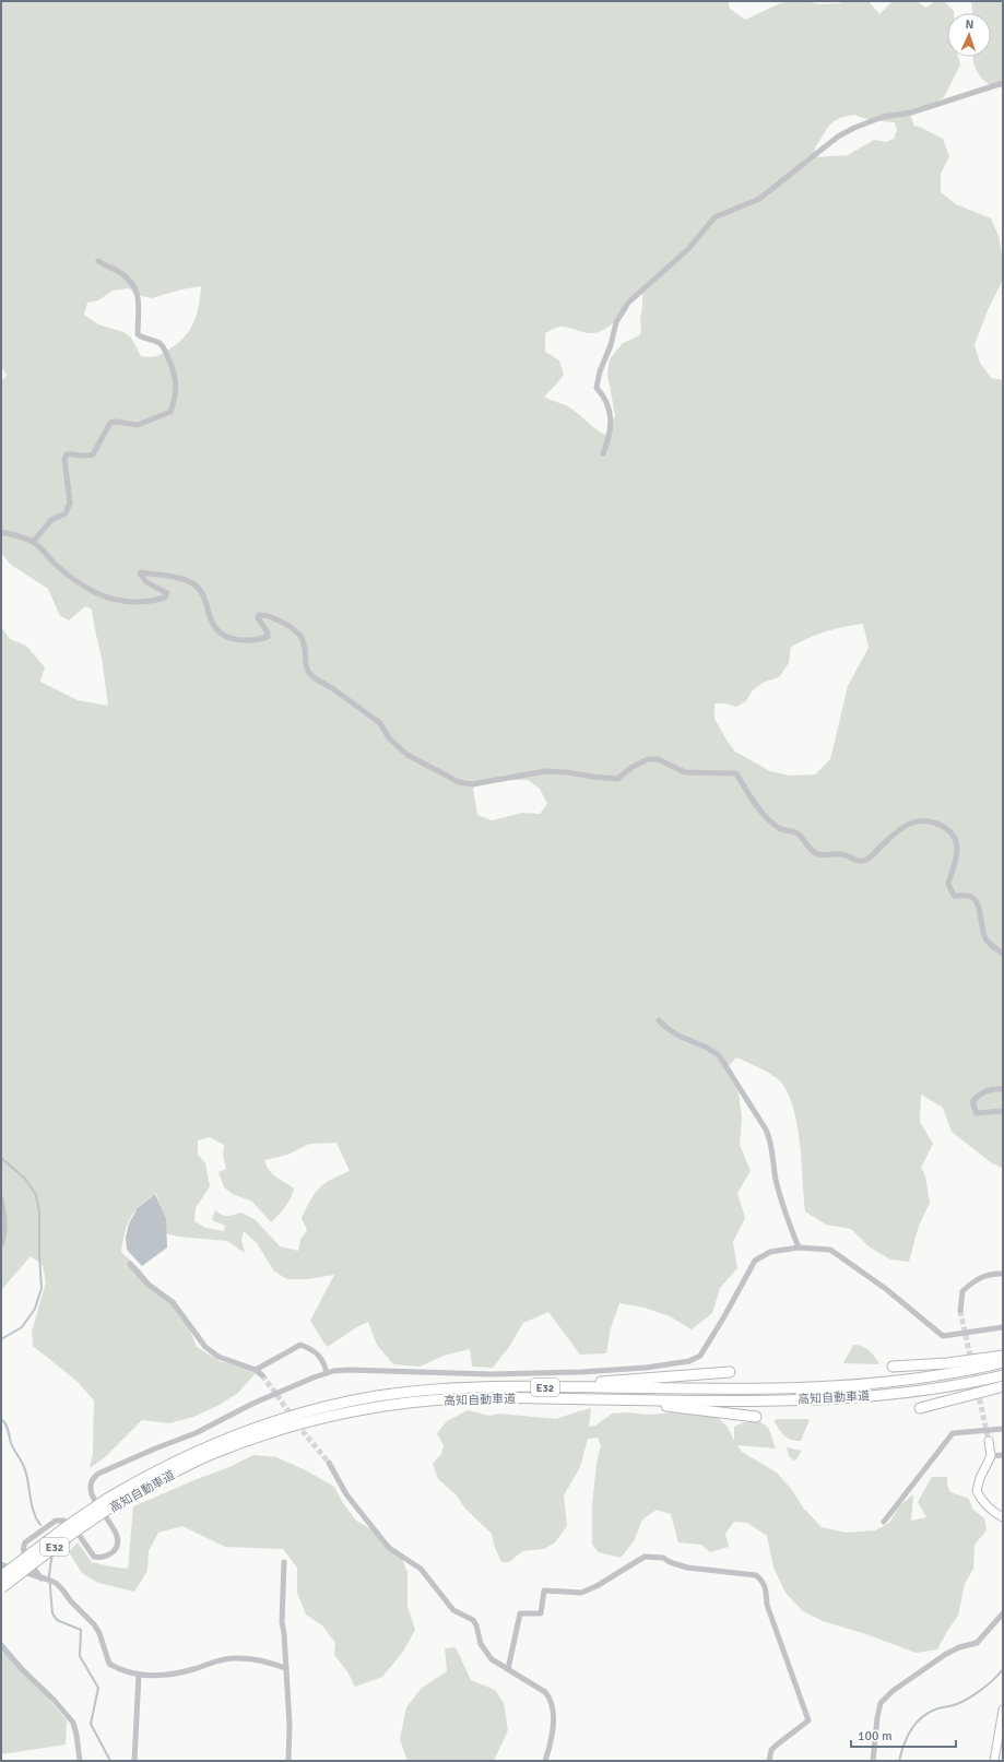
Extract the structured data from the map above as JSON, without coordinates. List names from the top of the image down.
{
  "streets": {
    "highway": ["E32", "高知自動車道"]
  },
  "scale_bar": "100 m",
  "north": "top"
}
